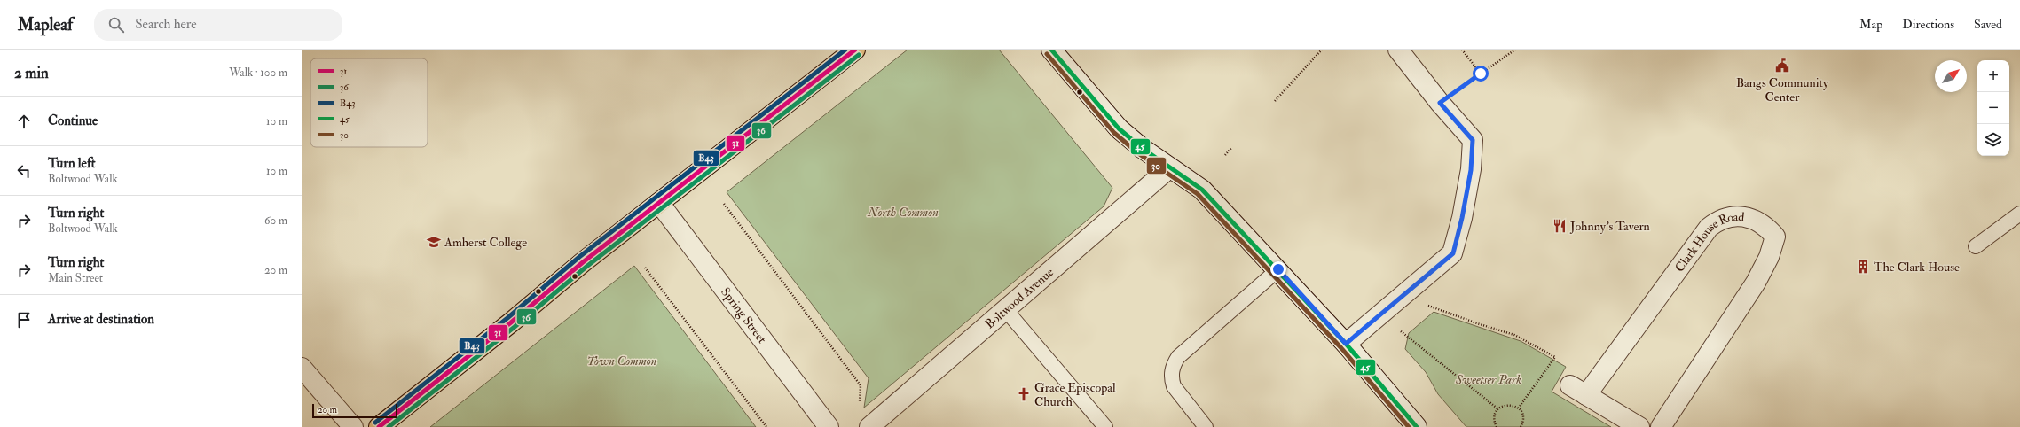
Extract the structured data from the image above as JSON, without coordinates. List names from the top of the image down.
{
  "streets": {
    "street": ["Clark House Road", "Boltwood Avenue", "Spring Street"]
  },
  "parks": ["North Common", "Town Common", "Sweetser Park"],
  "places": {
    "public building": ["Bangs Community Center"],
    "restaurant": ["Johnny's Tavern"],
    "school or university": ["Amherst College"],
    "building": ["The Clark House"],
    "church": ["Grace Episcopal Church"]
  },
  "lines": [
    "transit line 31",
    "transit line B43",
    "transit line 45",
    "transit line 30",
    "transit line 36"
  ],
  "legend": [
    "31",
    "36",
    "B43",
    "45",
    "30"
  ],
  "scale_bar": "20 m",
  "north": "top right",
  "page": {
    "header": "Mapleaf",
    "search": "Search here",
    "nav": ["Map", "Directions", "Saved"],
    "heading": ["2 min", "Walk · 100 m"],
    "map_buttons": ["+", "−"],
    "list": [
      ["Continue", "10 m"],
      ["Turn left", "Boltwood Walk", "10 m"],
      ["Turn right", "Boltwood Walk", "60 m"],
      ["Turn right", "Main Street", "20 m"],
      "Arrive at destination"
    ],
    "scale": "20 m"
  }
}
